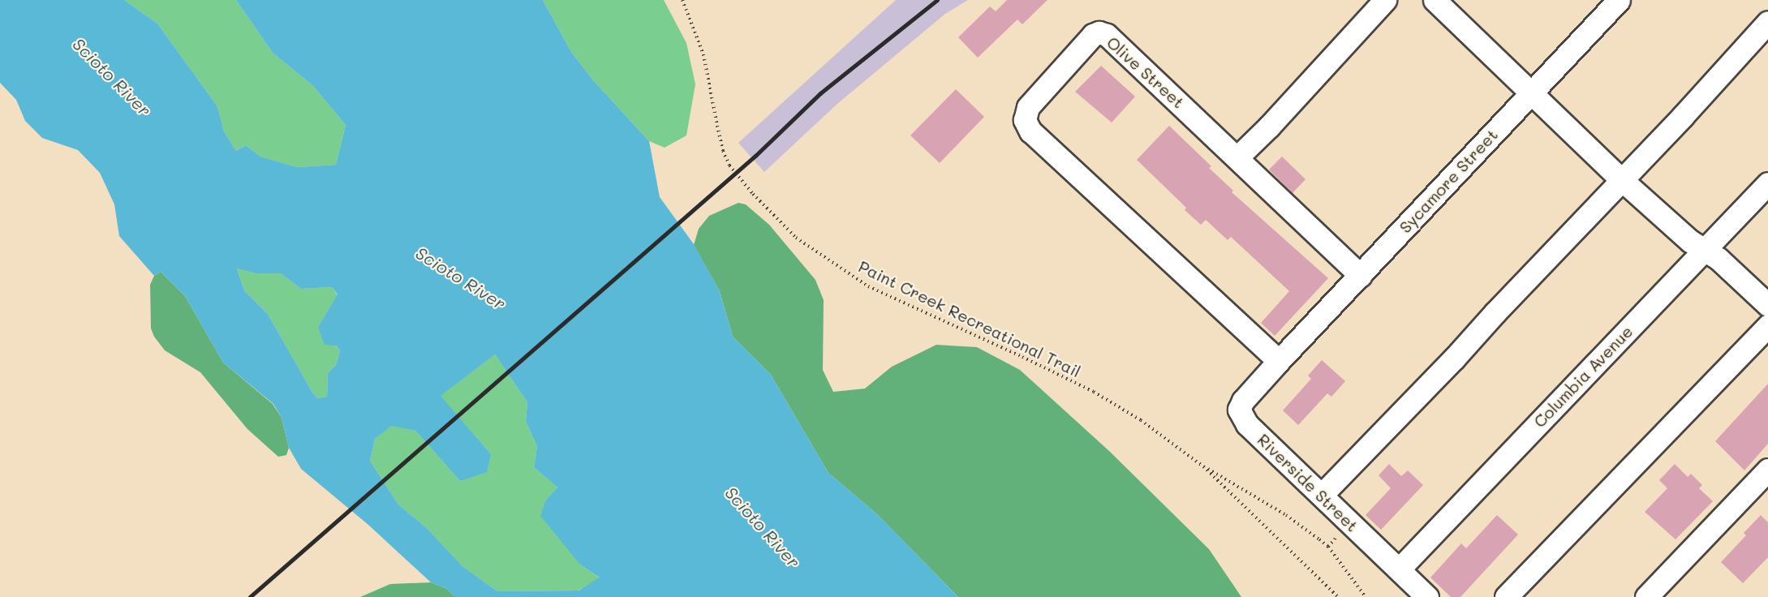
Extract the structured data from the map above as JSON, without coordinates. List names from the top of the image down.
{
  "streets": {
    "street": [
      "Olive Street",
      "Sycamore Street",
      "Columbia Avenue",
      "Riverside Street"
    ],
    "path": ["Paint Creek Recreational Trail"]
  },
  "crossings": [
    ["Olive Street", "Sycamore Street"],
    ["Olive Street", "Riverside Street"],
    ["Sycamore Street", "Riverside Street"],
    ["Columbia Avenue", "Riverside Street"]
  ],
  "water": ["Scioto River"]
}
